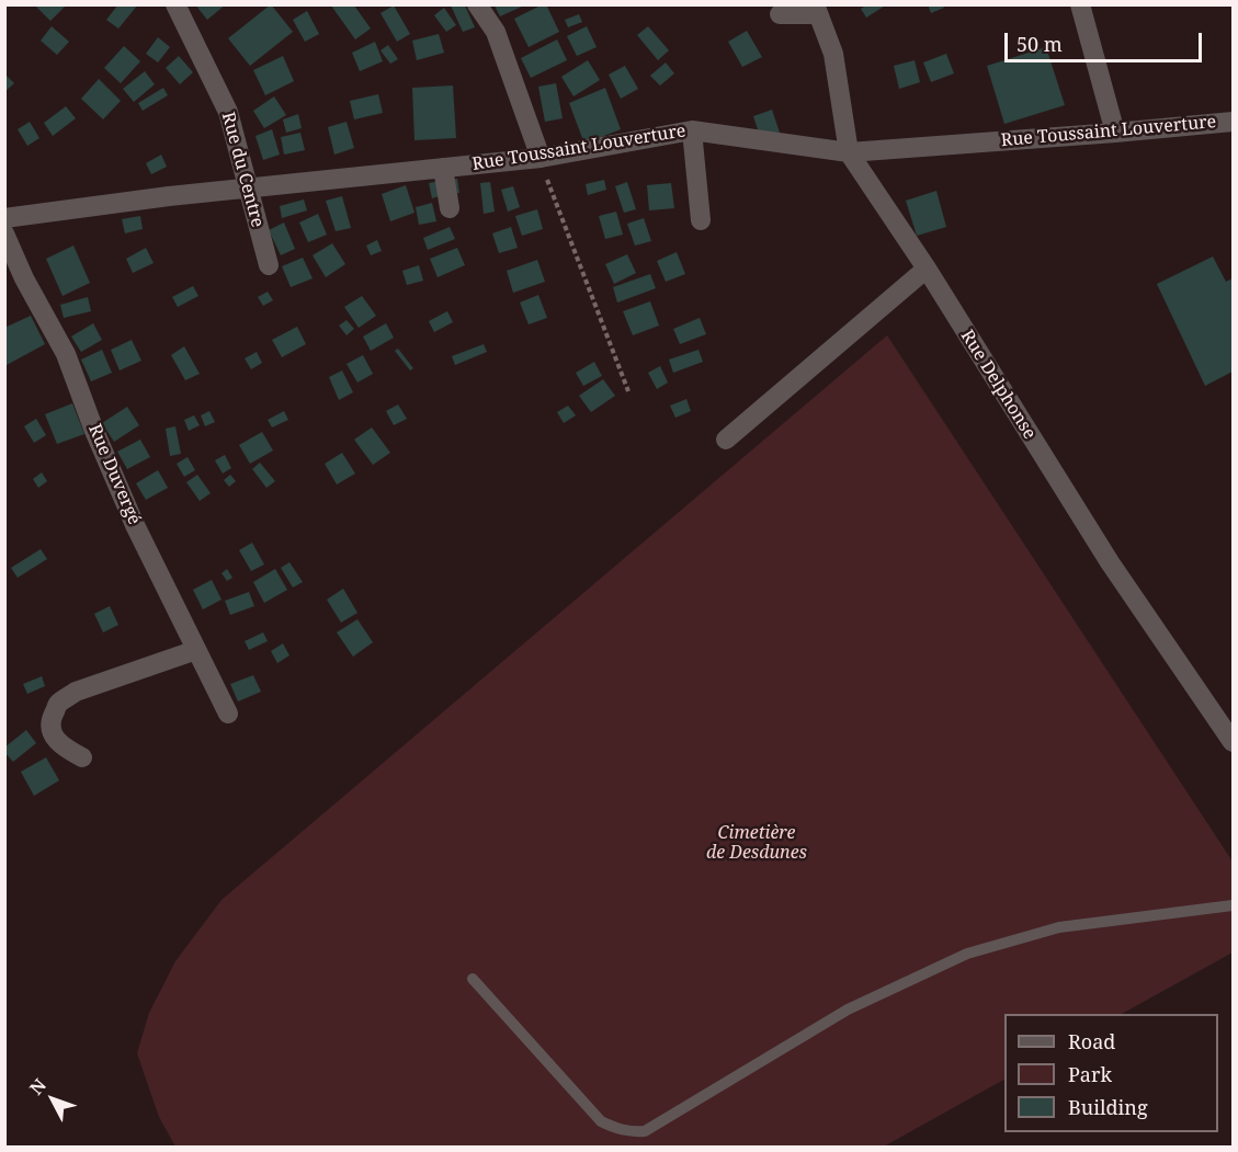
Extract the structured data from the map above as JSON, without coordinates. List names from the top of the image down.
{
  "streets": {
    "street": [
      "Rue Toussaint Louverture",
      "Rue du Centre",
      "Rue Delphonse",
      "Rue Duvergé"
    ]
  },
  "crossings": [
    ["Rue Toussaint Louverture", "Rue du Centre"],
    ["Rue Toussaint Louverture", "Rue Delphonse"]
  ],
  "parks": ["Cimetière de Desdunes"],
  "legend": ["Road", "Park", "Building"],
  "scale_bar": "50 m",
  "north": "top left"
}
